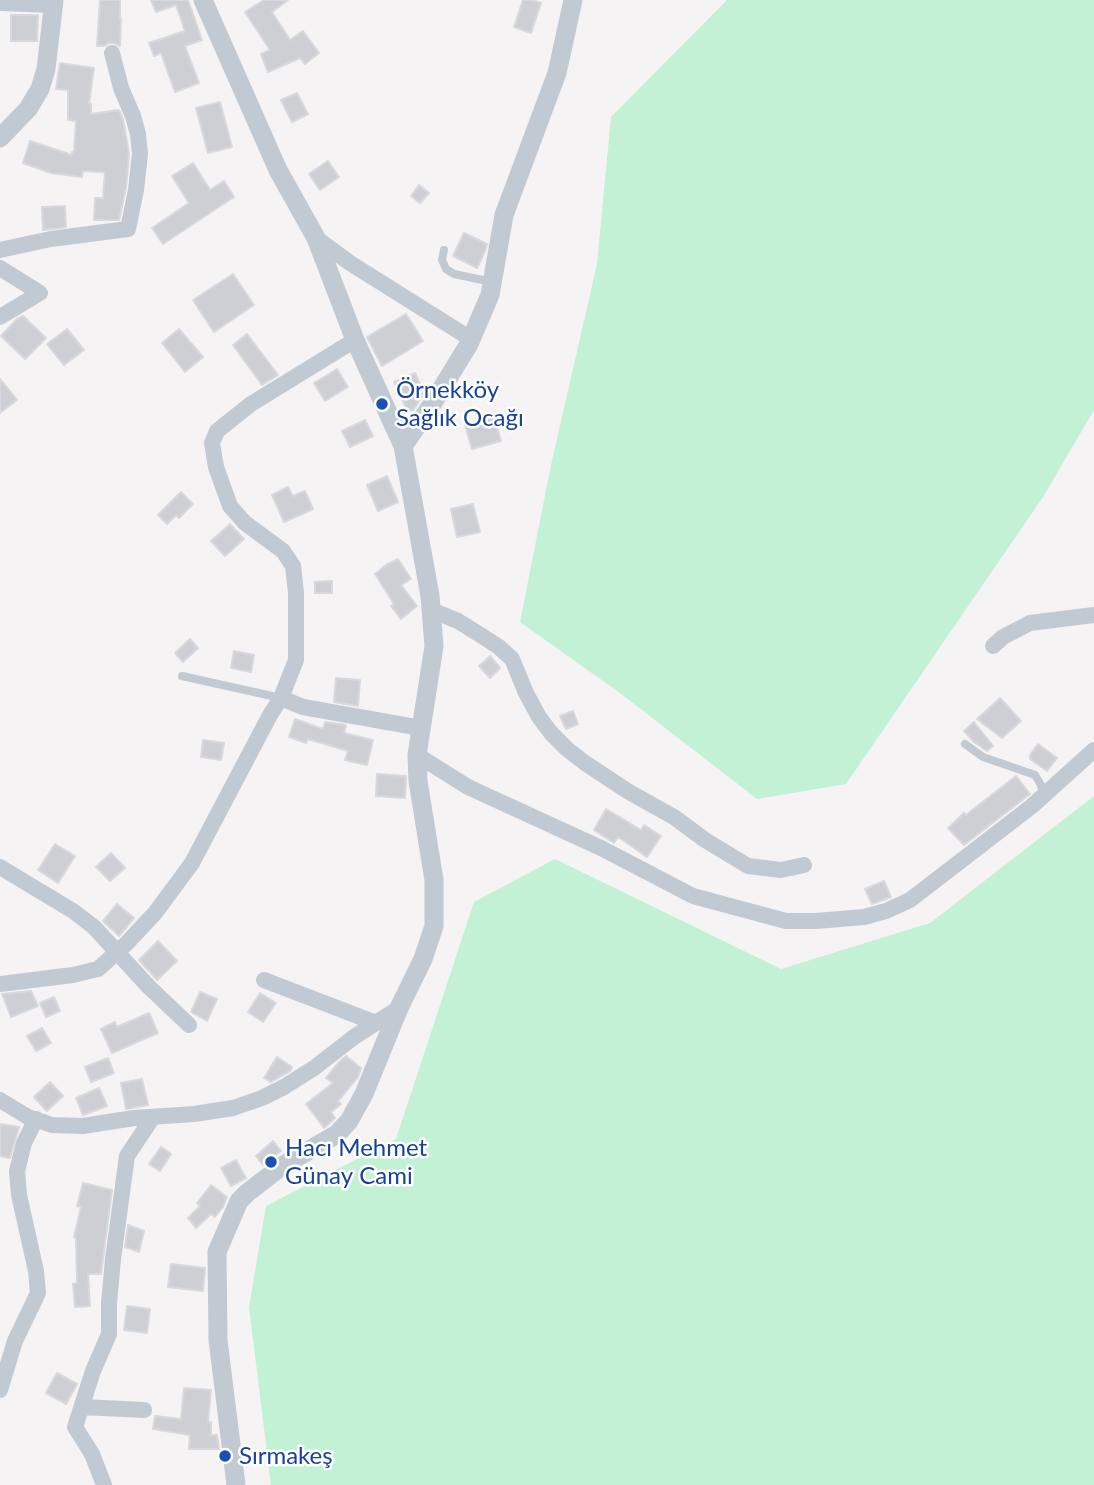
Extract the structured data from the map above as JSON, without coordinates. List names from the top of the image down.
{
  "places": ["Örnekköy Sağlık Ocağı", "Hacı Mehmet Günay Cami", "Sırmakeş"]
}
